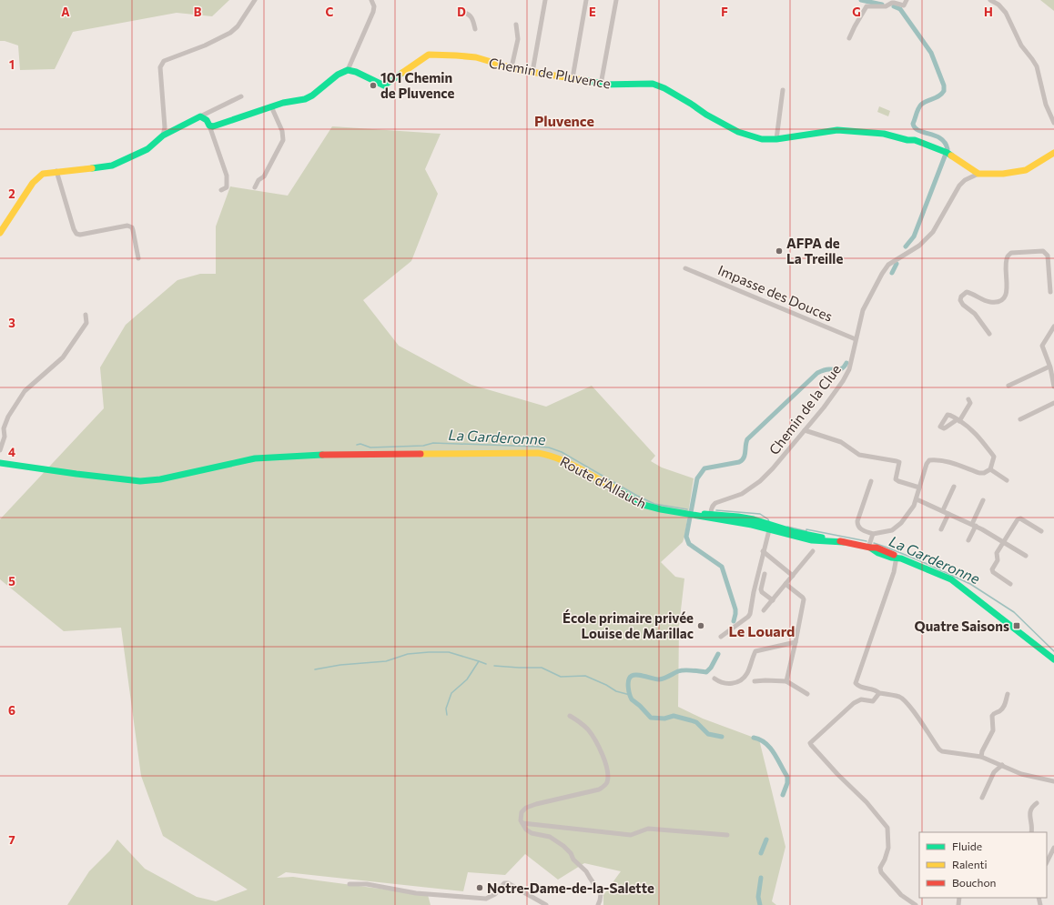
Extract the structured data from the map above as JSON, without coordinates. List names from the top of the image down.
{
  "streets": {
    "street": [
      "Chemin de Pluvence",
      "Impasse des Douces",
      "Chemin de la Clue",
      "Route d'Allauch"
    ]
  },
  "crossings": [
    ["Chemin de Pluvence", "Chemin de la Clue"],
    ["Impasse des Douces", "Chemin de la Clue"],
    ["Chemin de la Clue", "Route d'Allauch"]
  ],
  "districts": ["Pluvence", "Le Louard"],
  "water": ["La Garderonne"],
  "places": {
    "other": [
      "101 Chemin de Pluvence",
      "AFPA de La Treille",
      "École primaire privée Louise de Marillac",
      "Notre-Dame-de-la-Salette"
    ],
    "transit": ["Quatre Saisons"]
  },
  "legend": ["Fluide", "Ralenti", "Bouchon"],
  "grid": {
    "columns": [
      "A",
      "B",
      "C",
      "D",
      "E",
      "F",
      "G",
      "H"
    ],
    "rows": [
      "1",
      "2",
      "3",
      "4",
      "5",
      "6",
      "7"
    ]
  }
}
